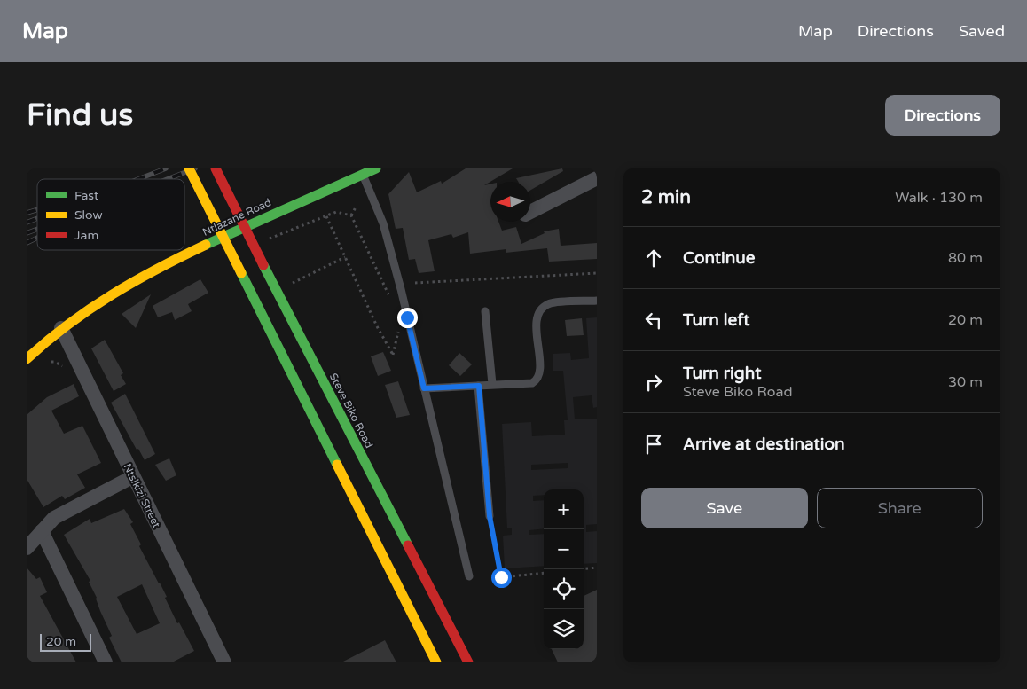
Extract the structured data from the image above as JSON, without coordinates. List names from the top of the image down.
{
  "streets": {
    "street": ["Ntlazane Road", "Steve Biko Road", "Ntsikizi Street"]
  },
  "crossings": [
    ["Ntlazane Road", "Ntsikizi Street"]
  ],
  "legend": ["Fast", "Slow", "Jam"],
  "scale_bar": "20 m",
  "north": "left",
  "page": {
    "header": "Map",
    "nav": ["Map", "Directions", "Saved"],
    "buttons": [
      "Directions",
      ["Save", "Share"]
    ],
    "title": "Find us",
    "heading": ["2 min", "Walk · 130 m"],
    "list": [
      ["Continue", "80 m"],
      ["Turn left", "20 m"],
      ["Turn right", "Steve Biko Road", "30 m"],
      "Arrive at destination"
    ],
    "map_buttons": ["+", "−"],
    "scale": "20 m"
  }
}
